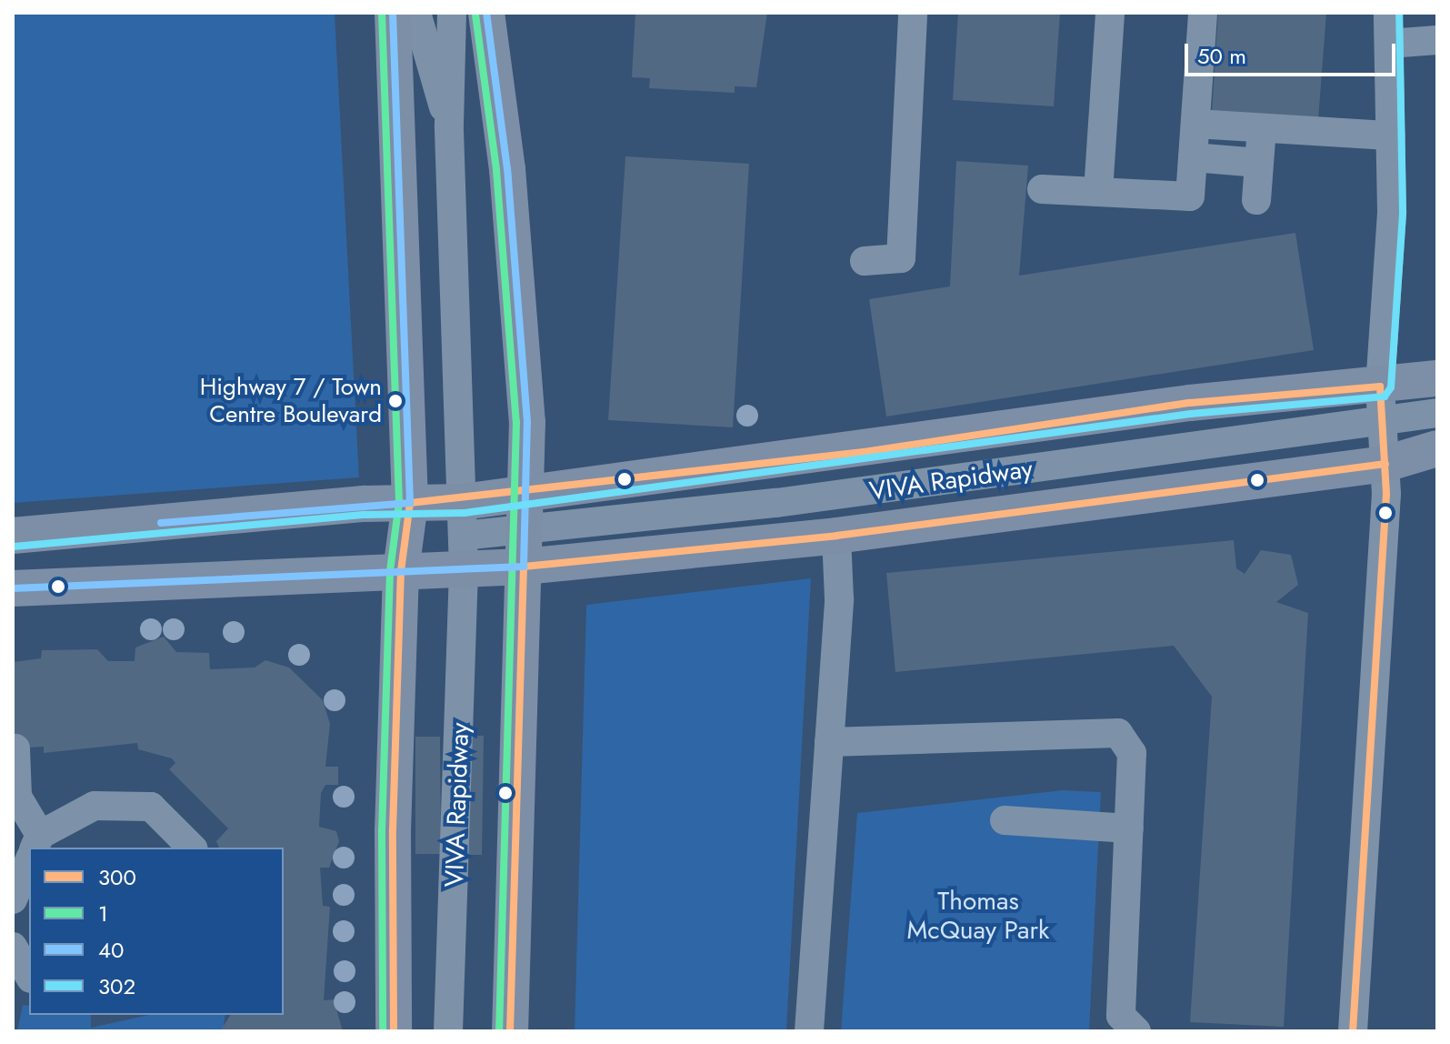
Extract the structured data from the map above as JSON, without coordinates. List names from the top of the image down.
{
  "streets": {
    "street": ["VIVA Rapidway"]
  },
  "parks": ["Thomas McQuay Park"],
  "places": ["Highway 7 / Town Centre Boulevard"],
  "lines": [
    "transit line 1",
    "transit line 40",
    "transit line 302",
    "transit line 300"
  ],
  "legend": [
    "300",
    "1",
    "40",
    "302"
  ],
  "scale_bar": "50 m"
}
